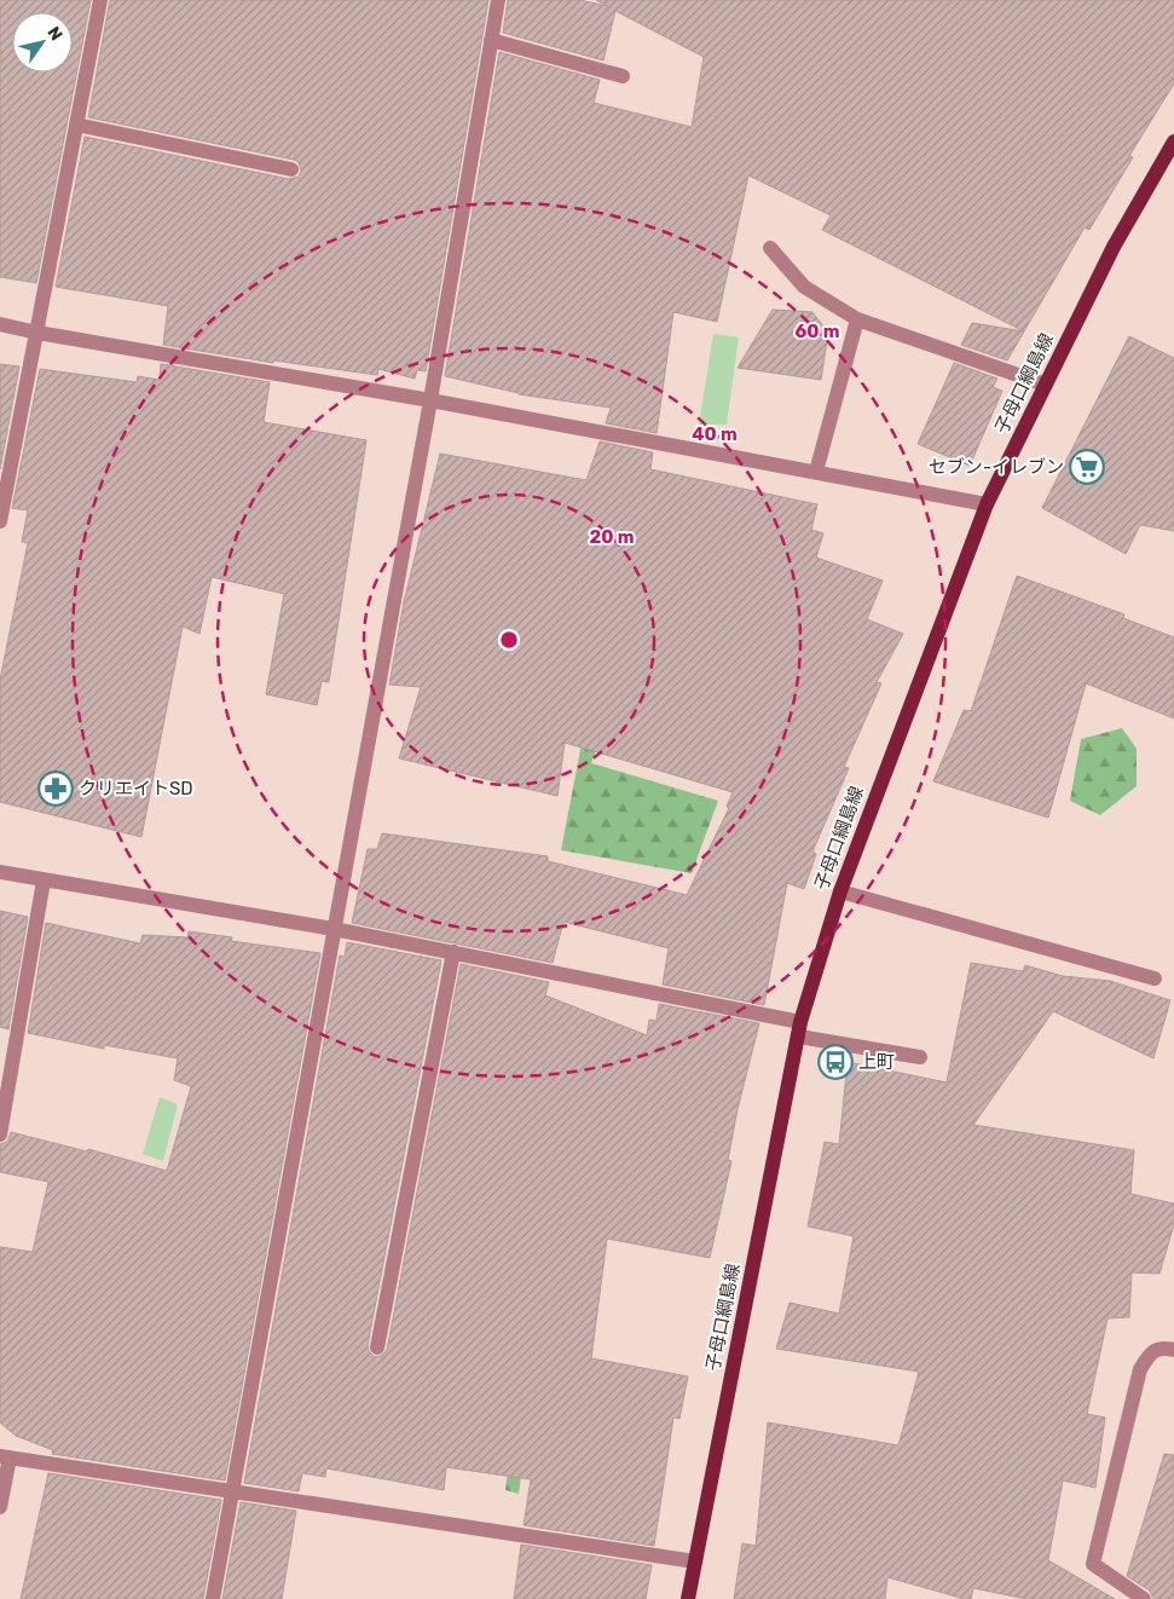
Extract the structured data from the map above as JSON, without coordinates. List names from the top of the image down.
{
  "streets": {
    "main road": ["子母口綱島線"]
  },
  "places": {
    "supermarket": ["セブン-イレブン"],
    "pharmacy": ["クリエイトSD"],
    "bus stop": ["上町"]
  },
  "north": "top right",
  "rings": ["60 m", "40 m", "20 m"]
}
